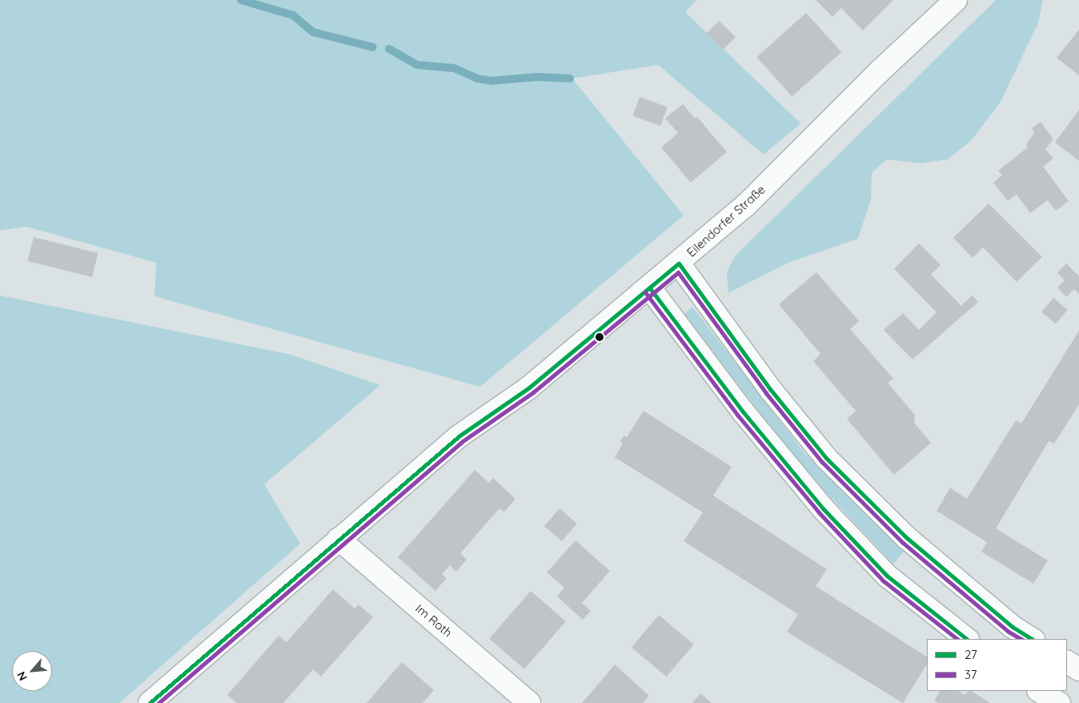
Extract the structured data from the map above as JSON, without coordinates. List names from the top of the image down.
{
  "streets": {
    "street": ["Eilendorfer Straße", "Im Roth"]
  },
  "crossings": [
    ["Eilendorfer Straße", "Im Roth"]
  ],
  "lines": ["transit line 27", "transit line 37"],
  "legend": ["27", "37"],
  "north": "bottom left"
}
